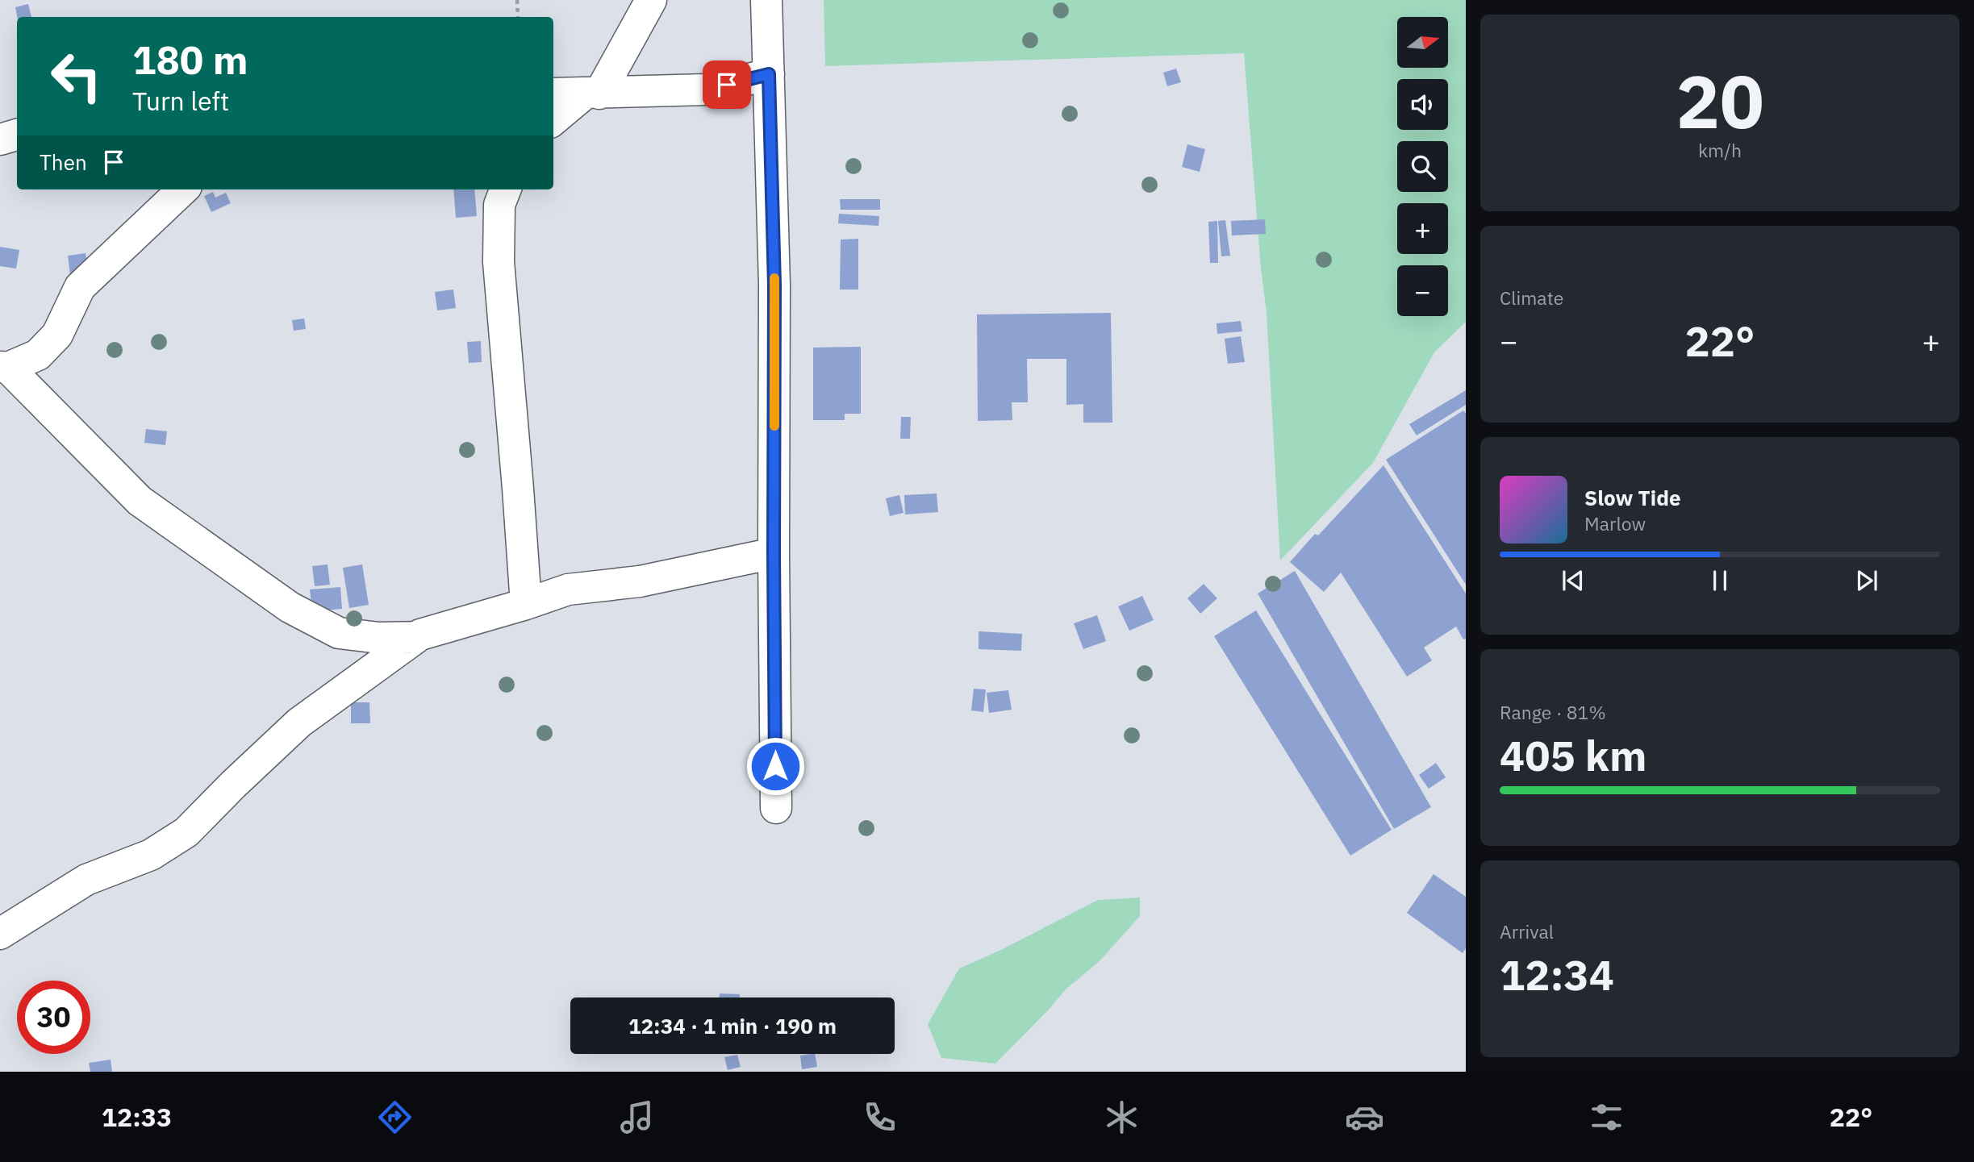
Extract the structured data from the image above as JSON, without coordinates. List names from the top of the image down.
{
  "north": "right",
  "page": {
    "tile": [
      ["20", "km/h"],
      "Climate",
      ["Range · 81%", "405 km"],
      ["Arrival", "12:34"]
    ],
    "map_buttons": ["+", "−"],
    "turn": ["180 m", "Turn left"],
    "then": "Then",
    "heat": ["−", "22°", "+"],
    "song": ["Slow Tide", "Marlow"],
    "limit": "30",
    "trip": "12:34 · 1 min · 190 m",
    "tabs": ["12:33", "22°"]
  }
}
